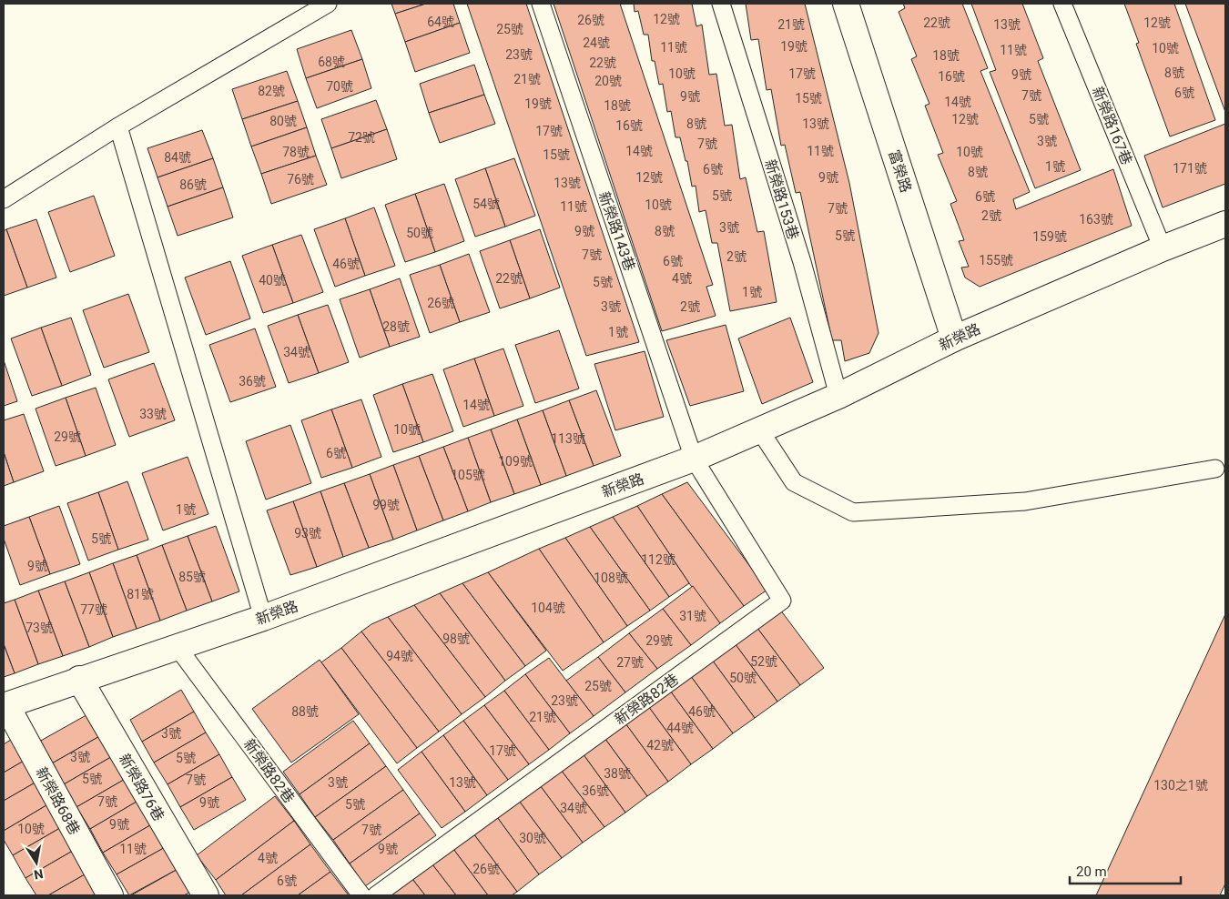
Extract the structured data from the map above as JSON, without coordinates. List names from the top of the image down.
{
  "streets": {
    "street": [
      "富榮路",
      "新榮路",
      "新榮路76巷",
      "新榮路68巷"
    ],
    "lane": [
      "新榮路167巷",
      "新榮路153巷",
      "新榮路143巷",
      "新榮路82巷"
    ]
  },
  "crossings": [
    ["新榮路167巷", "新榮路"],
    ["富榮路", "新榮路"],
    ["新榮路153巷", "新榮路"],
    ["新榮路143巷", "新榮路"],
    ["新榮路143巷", "新榮路82巷"],
    ["新榮路", "新榮路82巷"],
    ["新榮路", "新榮路76巷"],
    ["新榮路", "新榮路68巷"]
  ],
  "house_numbers": [
    "12號",
    "26號",
    "64號",
    "22號",
    "12號",
    "21號",
    "13號",
    "25號",
    "24號",
    "19號",
    "11號",
    "10號",
    "11號",
    "23號",
    "18號",
    "68號",
    "22號",
    "8號",
    "10號",
    "17號",
    "9號",
    "16號",
    "21號",
    "20號",
    "70號",
    "82號",
    "6號",
    "7號",
    "9號",
    "15號",
    "14號",
    "19號",
    "18號",
    "12號",
    "5號",
    "80號",
    "8號",
    "13號",
    "16號",
    "17號",
    "72號",
    "3號",
    "7號",
    "14號",
    "11號",
    "78號",
    "10號",
    "15號",
    "84號",
    "1號",
    "171號",
    "6號",
    "8號",
    "12號",
    "9號",
    "76號",
    "13號",
    "86號",
    "5號",
    "6號",
    "54號",
    "10號",
    "11號",
    "7號",
    "2號",
    "163號",
    "3號",
    "9號",
    "8號",
    "50號",
    "5號",
    "159號",
    "7號",
    "2號",
    "155號",
    "6號",
    "46號",
    "22號",
    "4號",
    "40號",
    "5號",
    "1號",
    "26號",
    "3號",
    "2號",
    "28號",
    "1號",
    "34號",
    "36號",
    "14號",
    "33號",
    "10號",
    "29號",
    "113號",
    "6號",
    "109號",
    "105號",
    "99號",
    "1號",
    "93號",
    "5號",
    "112號",
    "9號",
    "85號",
    "108號",
    "81號",
    "104號",
    "77號",
    "31號",
    "73號",
    "98號",
    "29號",
    "94號",
    "52號",
    "27號",
    "50號",
    "25號",
    "23號",
    "88號",
    "46號",
    "21號",
    "44號",
    "3號",
    "42號",
    "17號",
    "3號",
    "5號",
    "38號",
    "5號",
    "7號",
    "3號",
    "13號",
    "130之1號",
    "36號",
    "7號",
    "9號",
    "5號",
    "34號",
    "9號",
    "10號",
    "7號",
    "30號",
    "11號",
    "9號",
    "4號",
    "26號",
    "6號"
  ],
  "scale_bar": "20 m",
  "north": "bottom"
}
